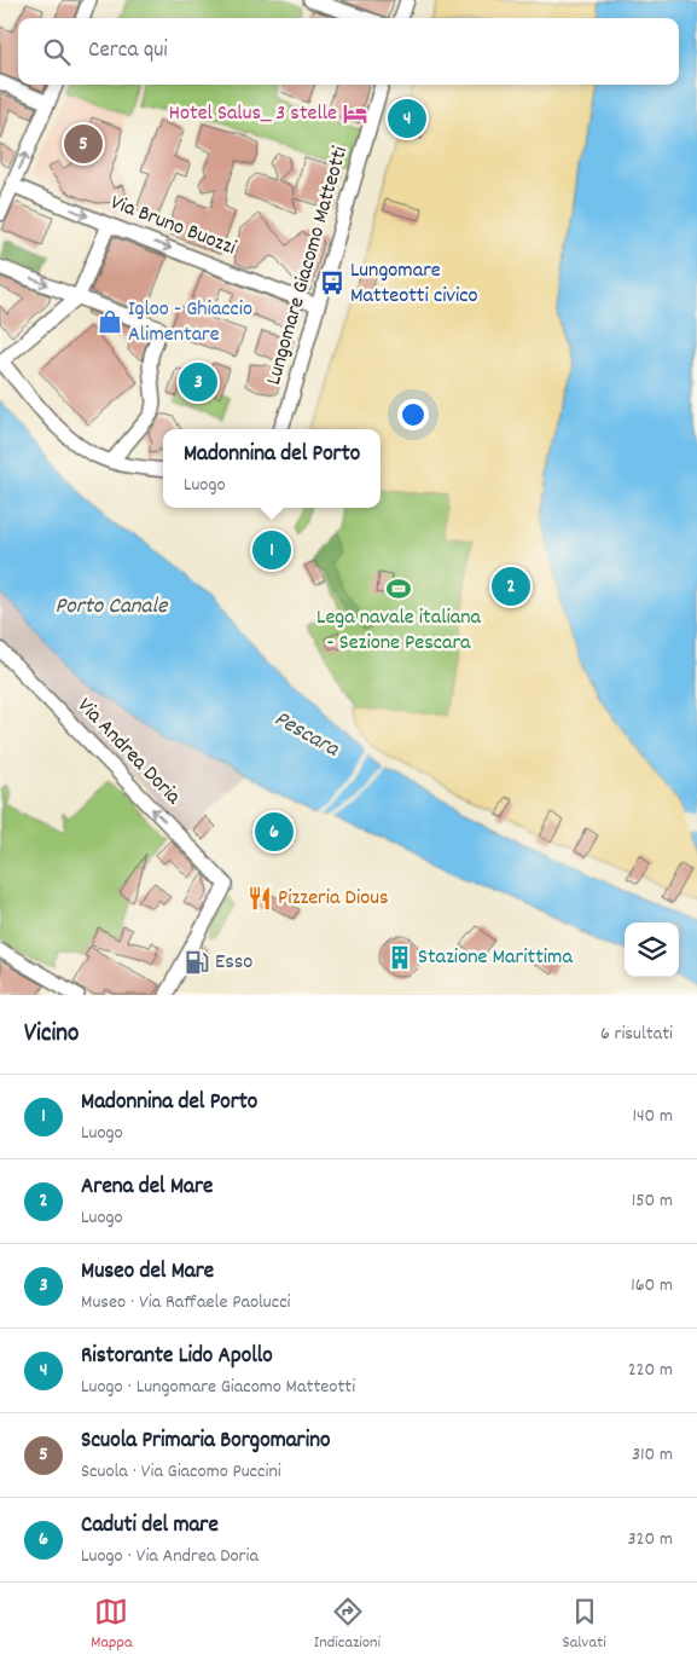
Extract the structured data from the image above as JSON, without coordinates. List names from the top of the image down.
{
  "streets": {
    "street": ["Via Bruno Buozzi", "Lungomare Giacomo Matteotti", "Via Andrea Doria"]
  },
  "crossings": [
    ["Via Bruno Buozzi", "Lungomare Giacomo Matteotti"]
  ],
  "one_way": ["Via Bruno Buozzi", "Via Andrea Doria"],
  "water": ["Porto Canale", "Pescara"],
  "places": {
    "hotel": ["Hotel Salus_ 3 stelle"],
    "bus stop": ["Lungomare Matteotti civico"],
    "shop": ["Igloo - Ghiaccio Alimentare"],
    "sports": ["Lega navale italiana - Sezione Pescara"],
    "restaurant": ["Pizzeria Dious"],
    "building": ["Stazione Marittima"],
    "fuel station": ["Esso"]
  },
  "page": {
    "search": "Cerca qui",
    "pins": [
      "4",
      "5",
      "3",
      "1",
      "2",
      "6"
    ],
    "popup": ["Madonnina del Porto", "Luogo"],
    "heading": ["Vicino", "6 risultati"],
    "list": [
      {
        "mark": "1",
        "name": "Madonnina del Porto",
        "note": "Luogo",
        "value": "140 m"
      },
      {
        "mark": "2",
        "name": "Arena del Mare",
        "note": "Luogo",
        "value": "150 m"
      },
      {
        "mark": "3",
        "name": "Museo del Mare",
        "note": "Museo · Via Raffaele Paolucci",
        "value": "160 m"
      },
      {
        "mark": "4",
        "name": "Ristorante Lido Apollo",
        "note": "Luogo · Lungomare Giacomo Matteotti",
        "value": "220 m"
      },
      {
        "mark": "5",
        "name": "Scuola Primaria Borgomarino",
        "note": "Scuola · Via Giacomo Puccini",
        "value": "310 m"
      },
      {
        "mark": "6",
        "name": "Caduti del mare",
        "note": "Luogo · Via Andrea Doria",
        "value": "320 m"
      }
    ],
    "nav": ["Mappa", "Indicazioni", "Salvati"]
  }
}
